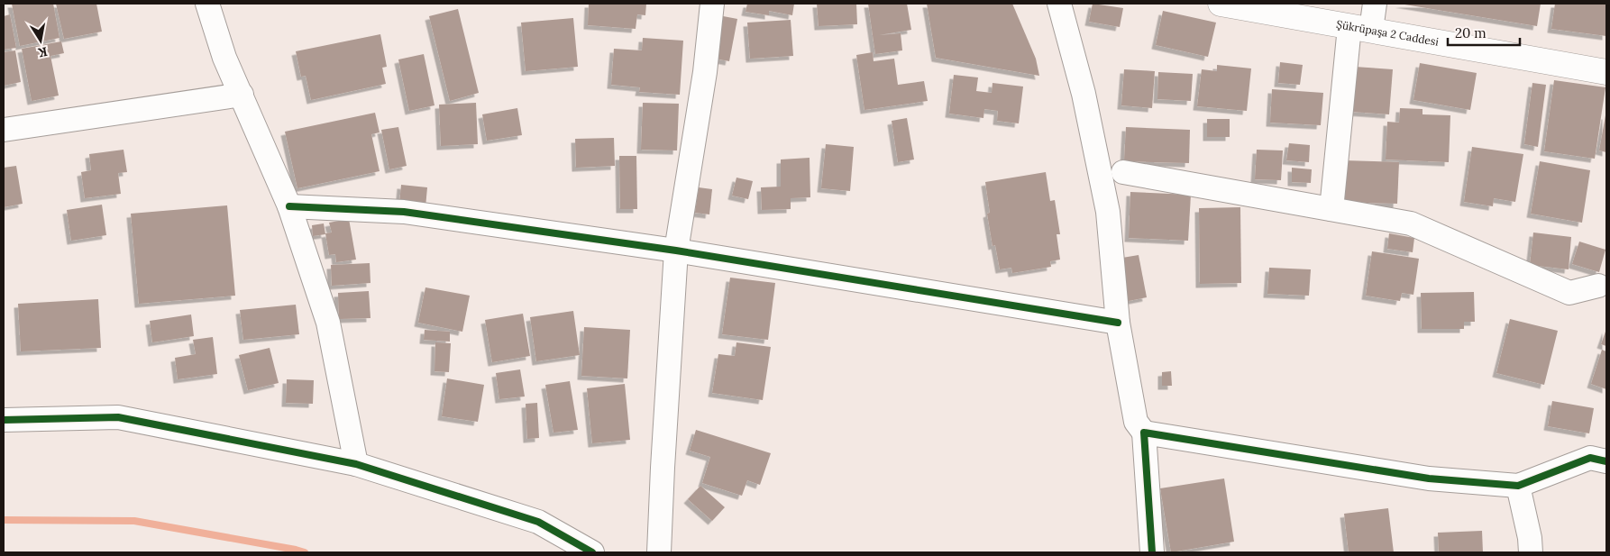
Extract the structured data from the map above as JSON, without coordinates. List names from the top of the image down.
{
  "streets": {
    "main road": ["Şükrüpaşa 2 Caddesi"]
  },
  "scale_bar": "20 m",
  "north": "bottom"
}
